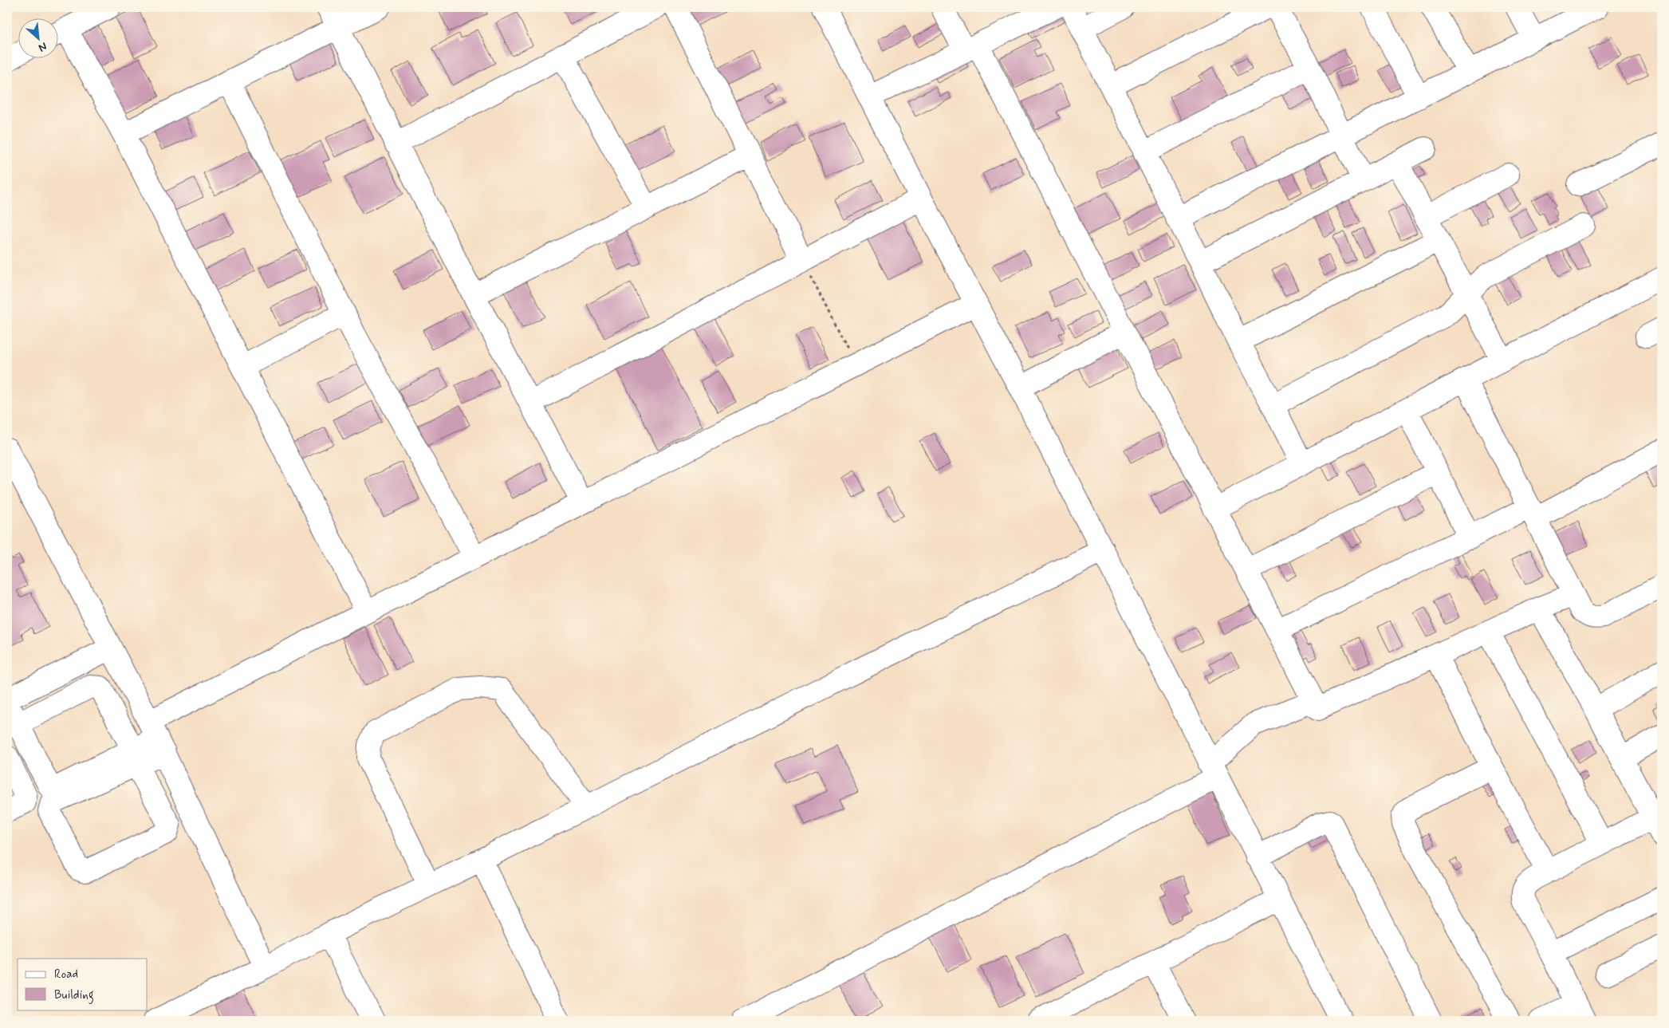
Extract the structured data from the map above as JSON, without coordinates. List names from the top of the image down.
{
  "legend": ["Road", "Building"],
  "north": "bottom right"
}
